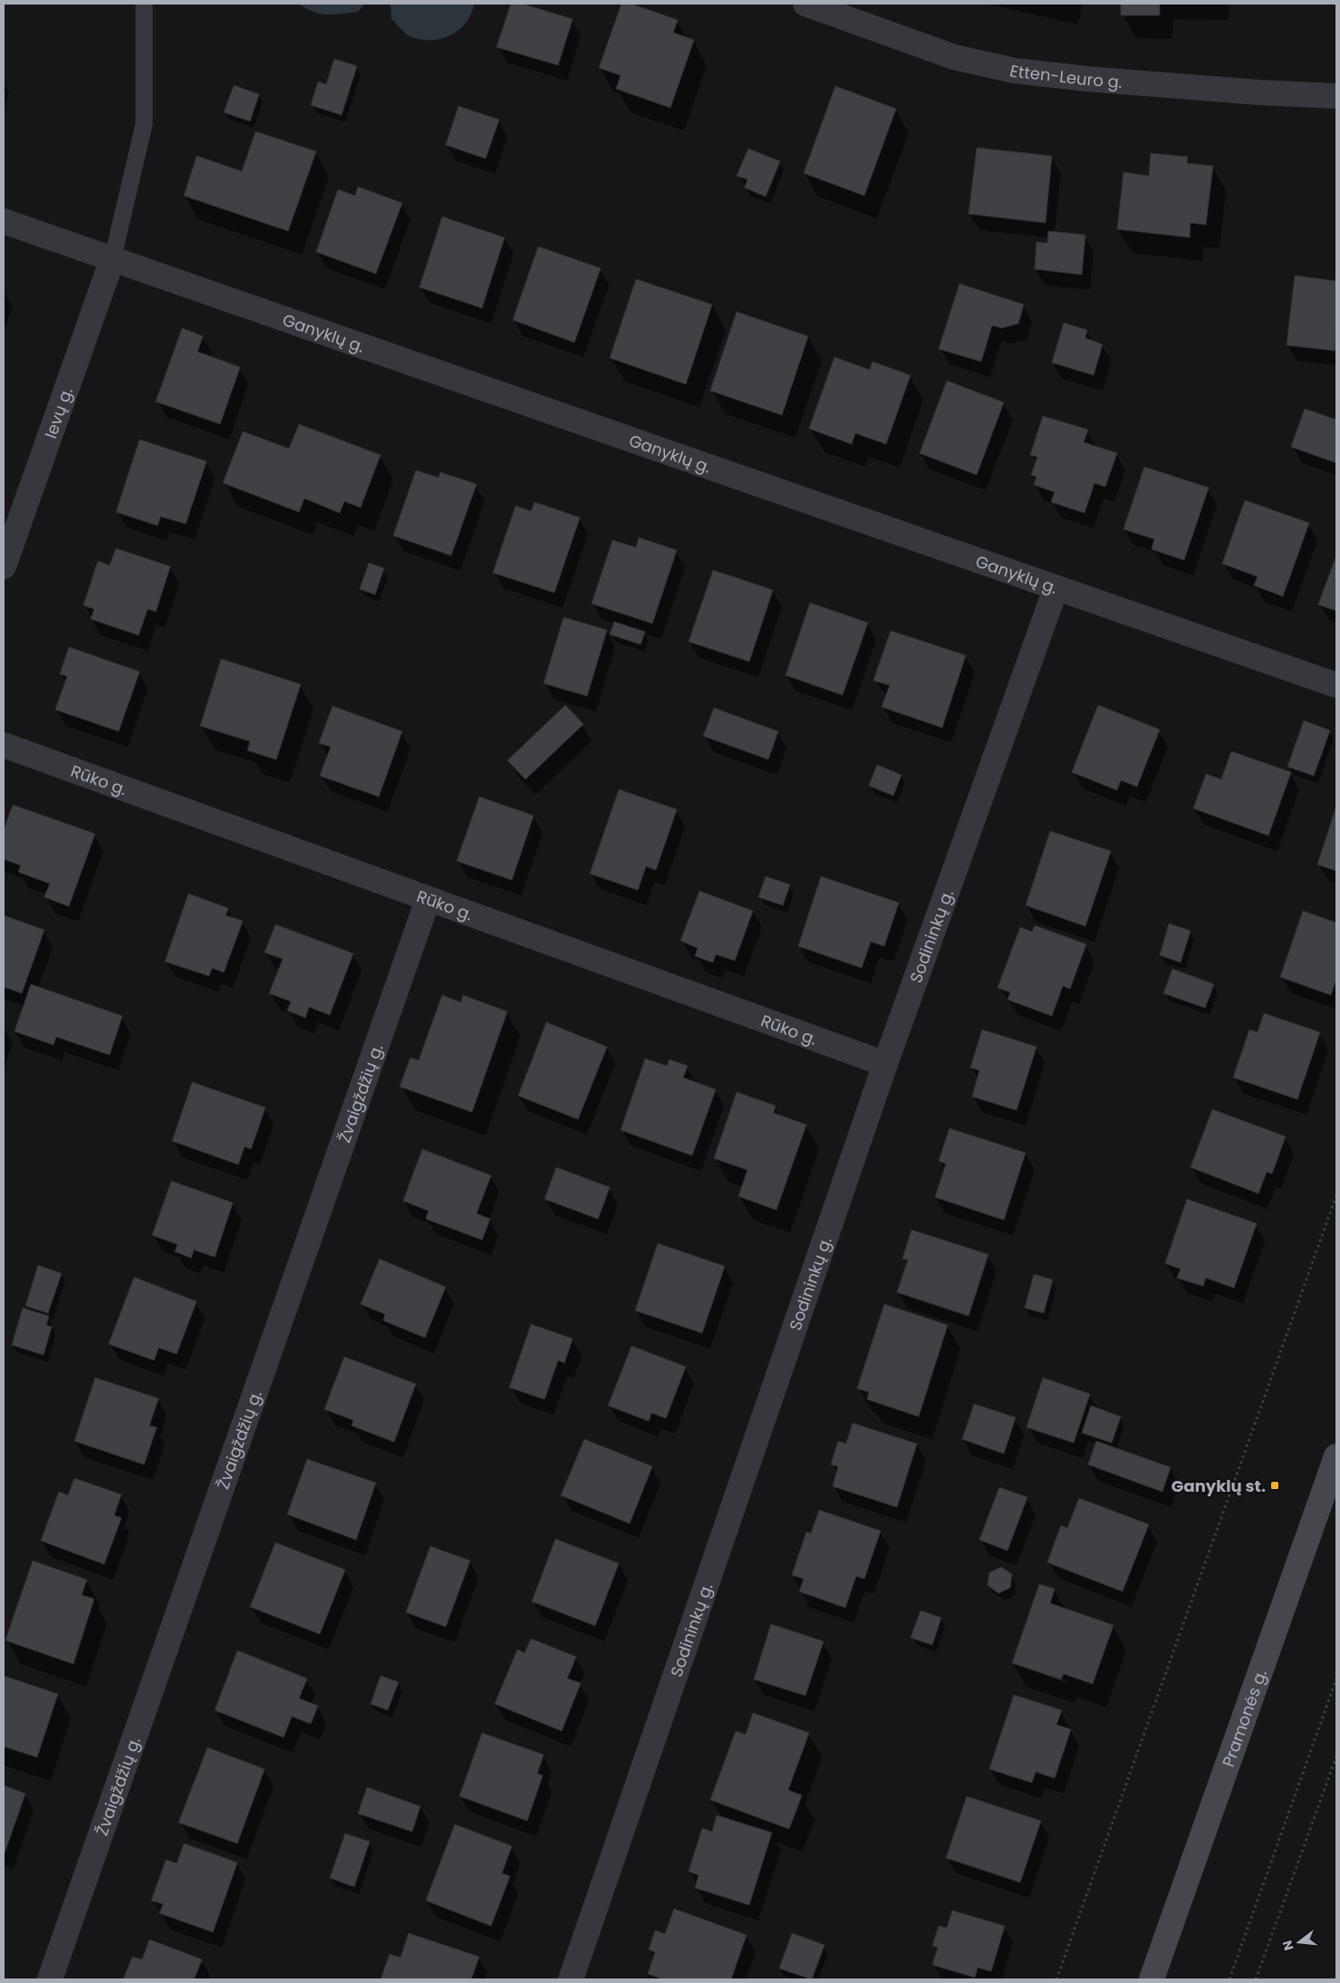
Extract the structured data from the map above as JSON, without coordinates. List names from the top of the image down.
{
  "streets": {
    "main road": ["Pramonės g."],
    "street": [
      "Etten-Leuro g.",
      "Ganyklų g.",
      "Ievų g.",
      "Rūko g.",
      "Sodininkų g.",
      "Žvaigždžių g."
    ]
  },
  "crossings": [
    ["Ganyklų g.", "Ievų g."],
    ["Ganyklų g.", "Sodininkų g."],
    ["Rūko g.", "Sodininkų g."],
    ["Rūko g.", "Žvaigždžių g."]
  ],
  "places": {
    "transit": ["Ganyklų st."]
  },
  "north": "left"
}
